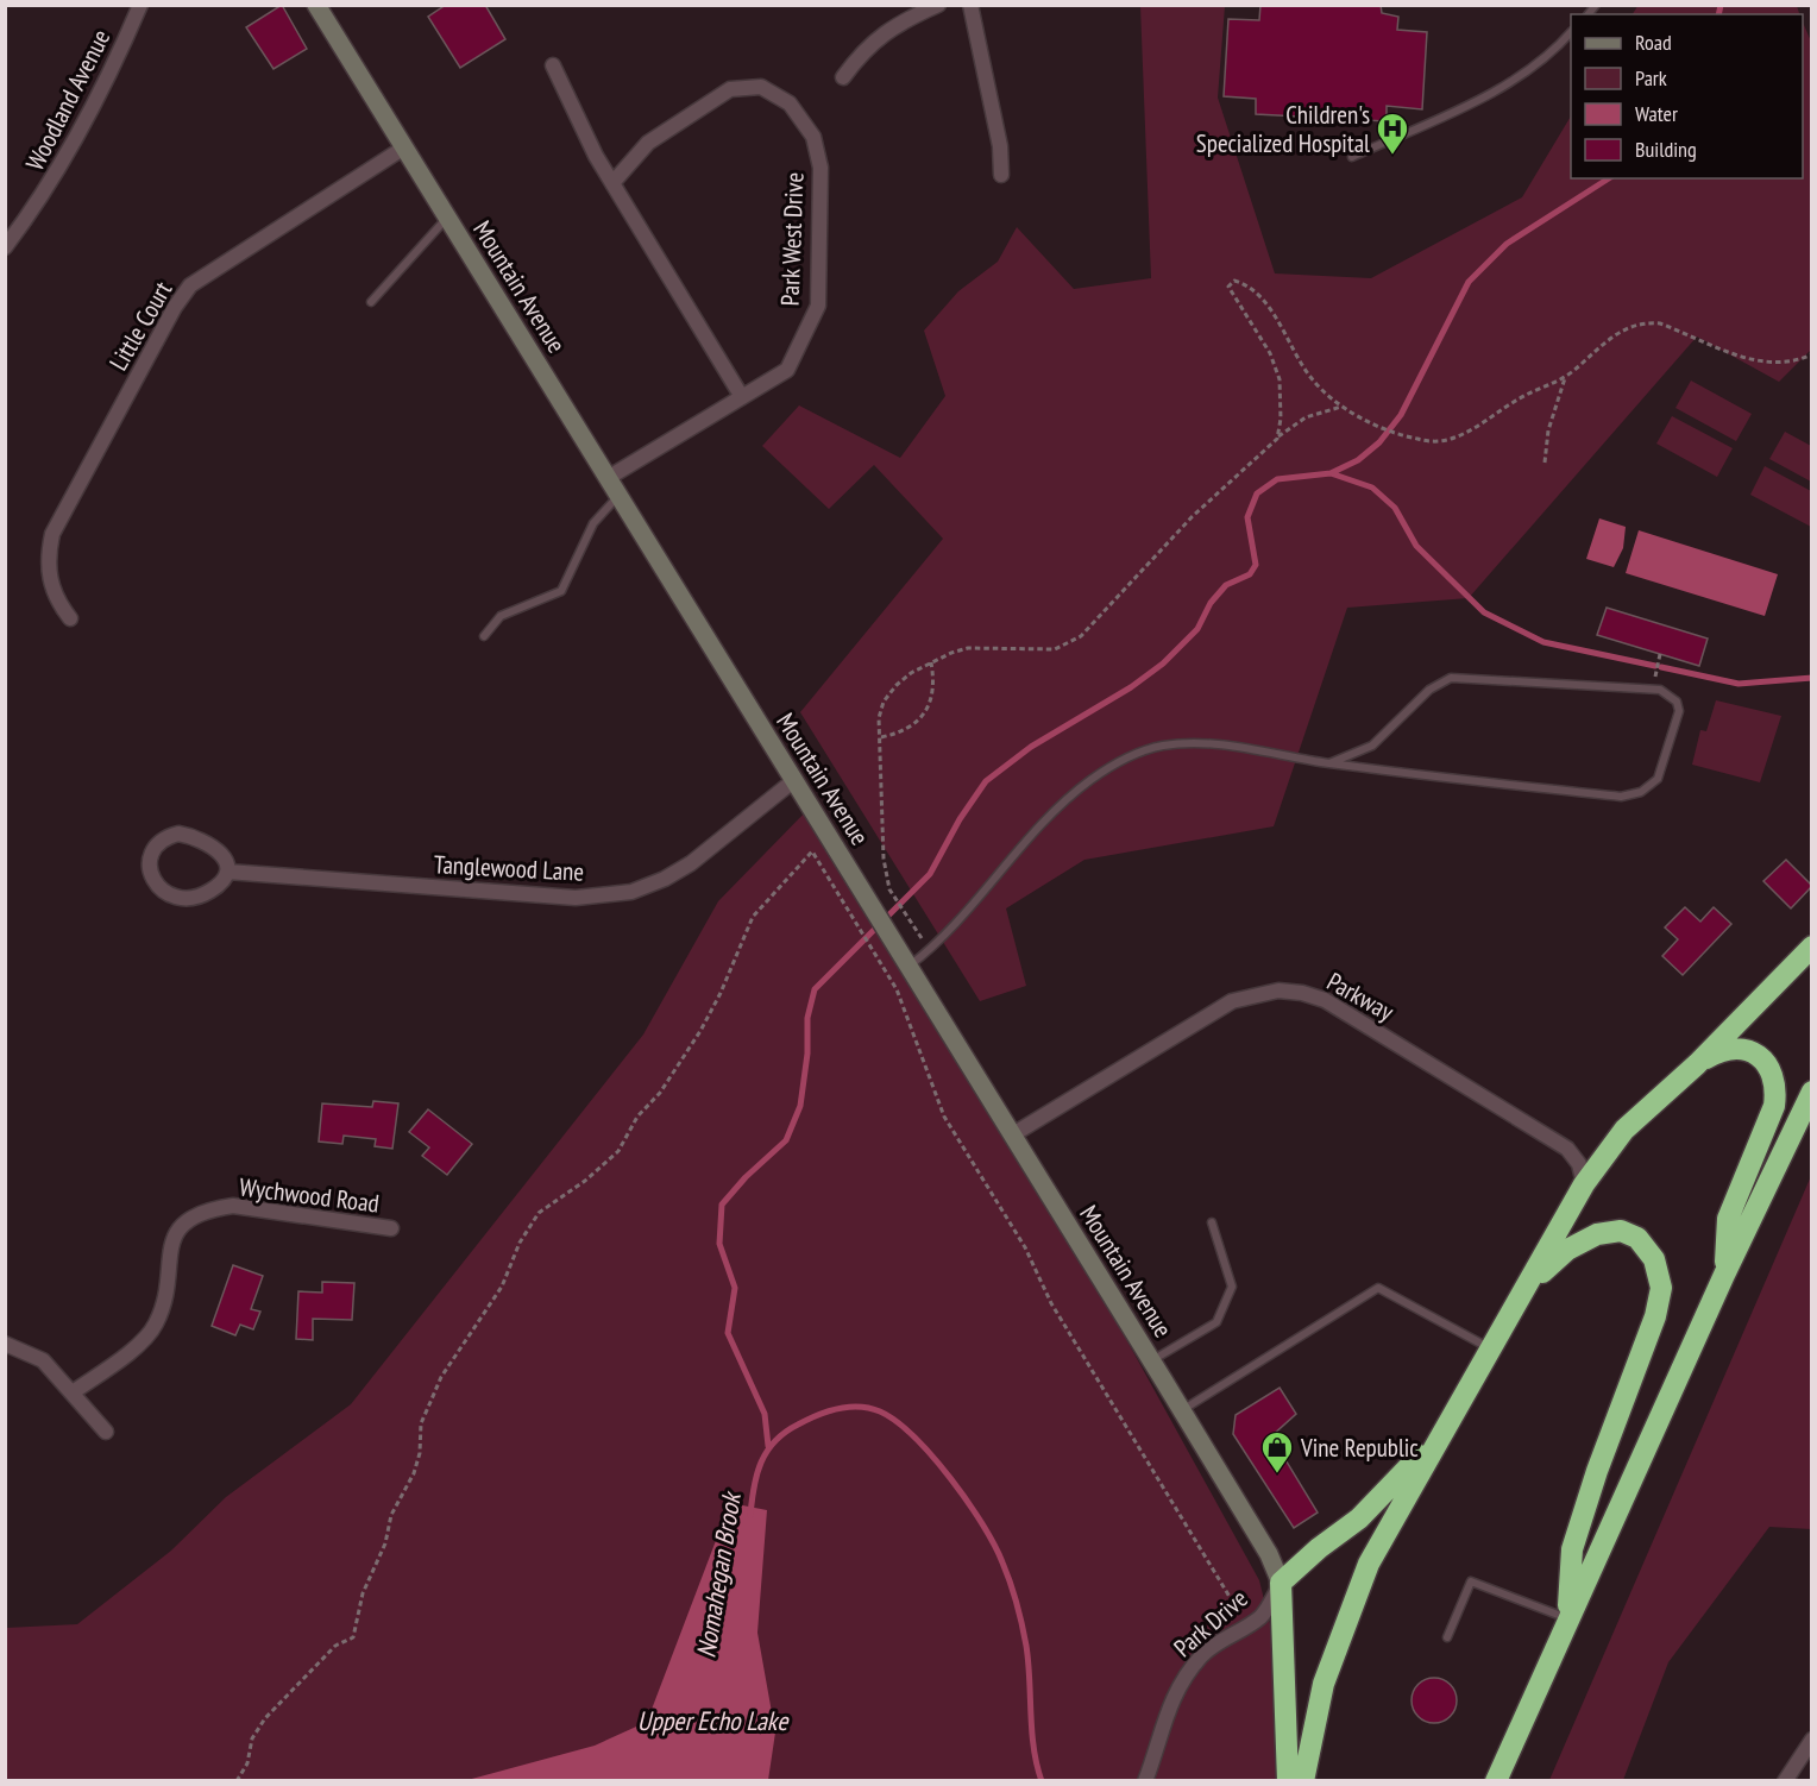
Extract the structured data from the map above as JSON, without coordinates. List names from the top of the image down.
{
  "streets": {
    "street": [
      "Woodland Avenue",
      "Park West Drive",
      "Mountain Avenue",
      "Little Court",
      "Tanglewood Lane",
      "Parkway",
      "Wychwood Road",
      "Park Drive"
    ]
  },
  "crossings": [
    ["Park West Drive", "Mountain Avenue"],
    ["Mountain Avenue", "Little Court"],
    ["Mountain Avenue", "Tanglewood Lane"],
    ["Mountain Avenue", "Parkway"],
    ["Mountain Avenue", "Park Drive"]
  ],
  "water": ["Nomahegan Brook", "Upper Echo Lake"],
  "places": {
    "hospital": ["Children's Specialized Hospital"],
    "shop": ["Vine Republic"]
  },
  "legend": [
    "Road",
    "Park",
    "Water",
    "Building"
  ]
}
